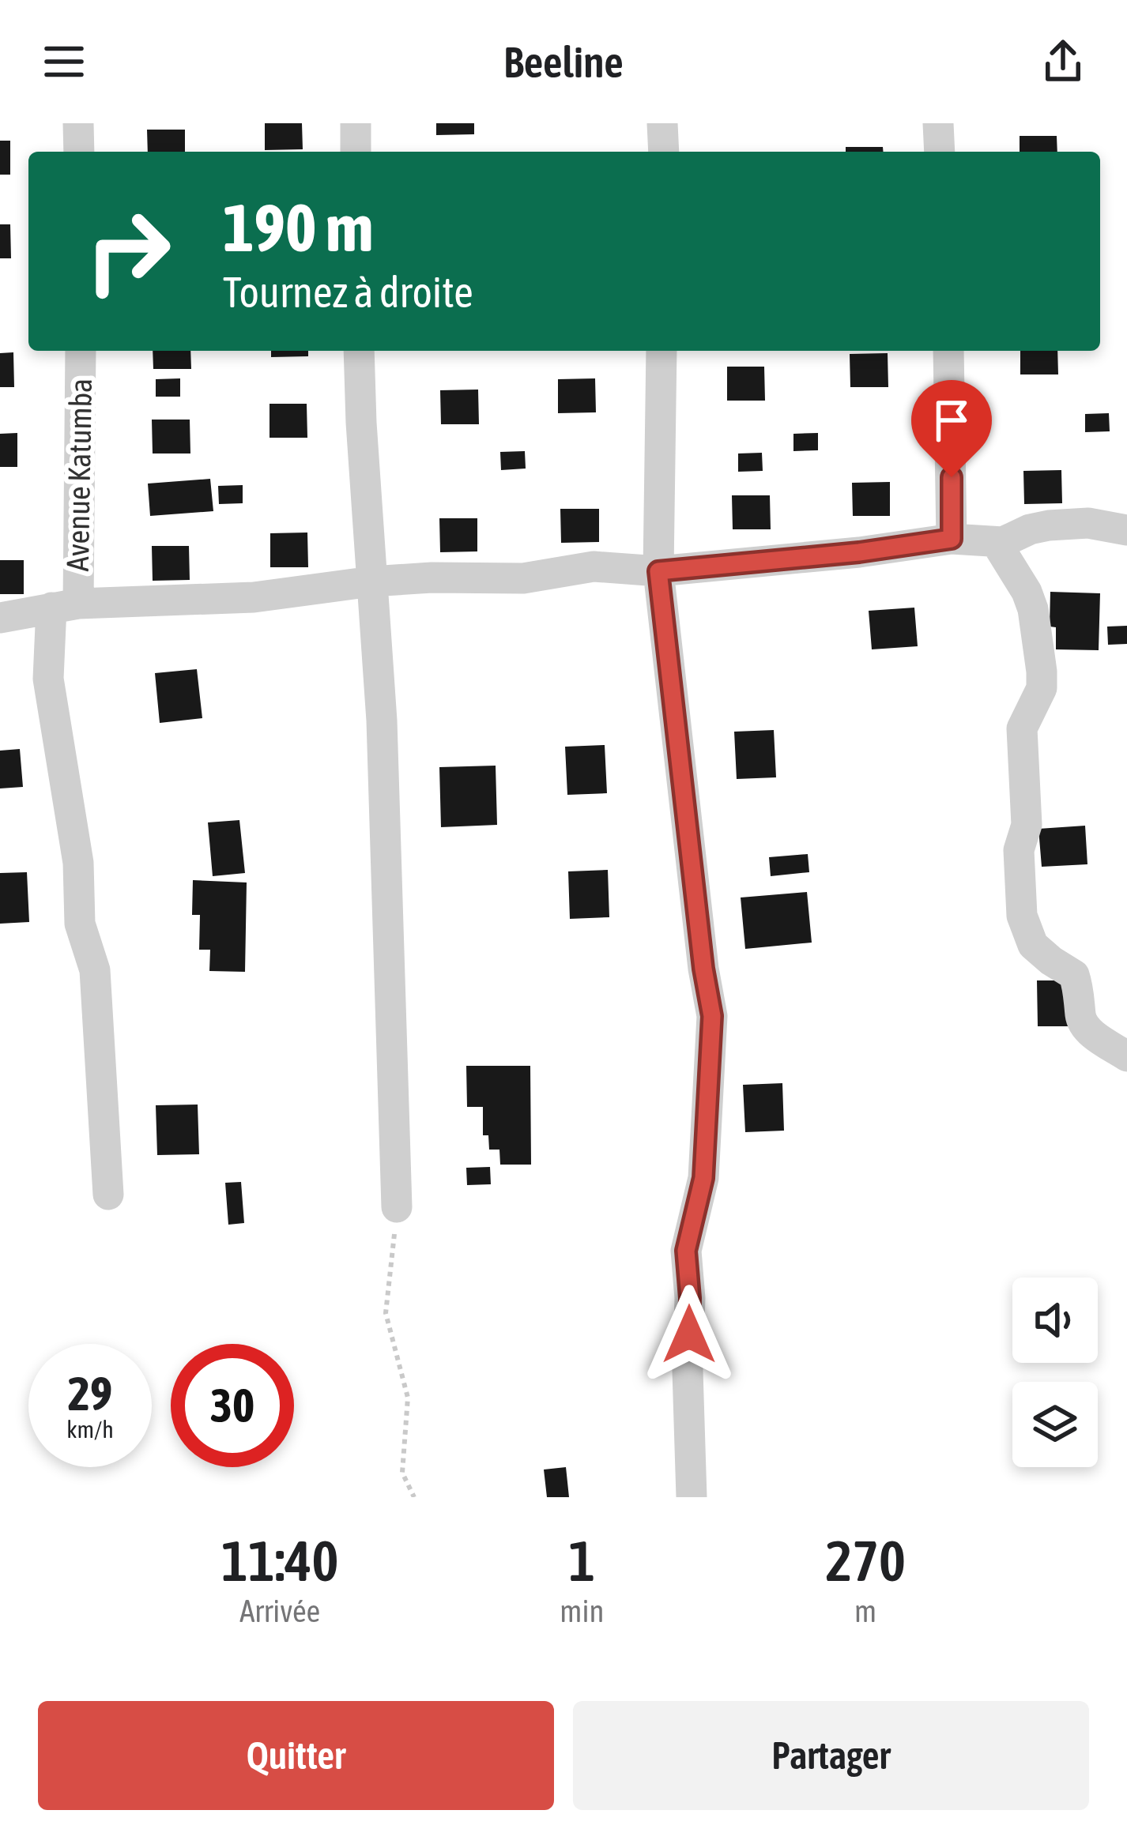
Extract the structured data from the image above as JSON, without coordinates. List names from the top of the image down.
{
  "streets": {
    "street": ["Avenue Katumba"]
  },
  "page": {
    "header": "Beeline",
    "turn": ["190 m", "Tournez à droite"],
    "speed": "29 km/h",
    "limit": "30",
    "eta": [
      "11:40",
      "Arrivée",
      "1",
      "min",
      "270",
      "m"
    ],
    "buttons": ["Quitter", "Partager"]
  }
}
